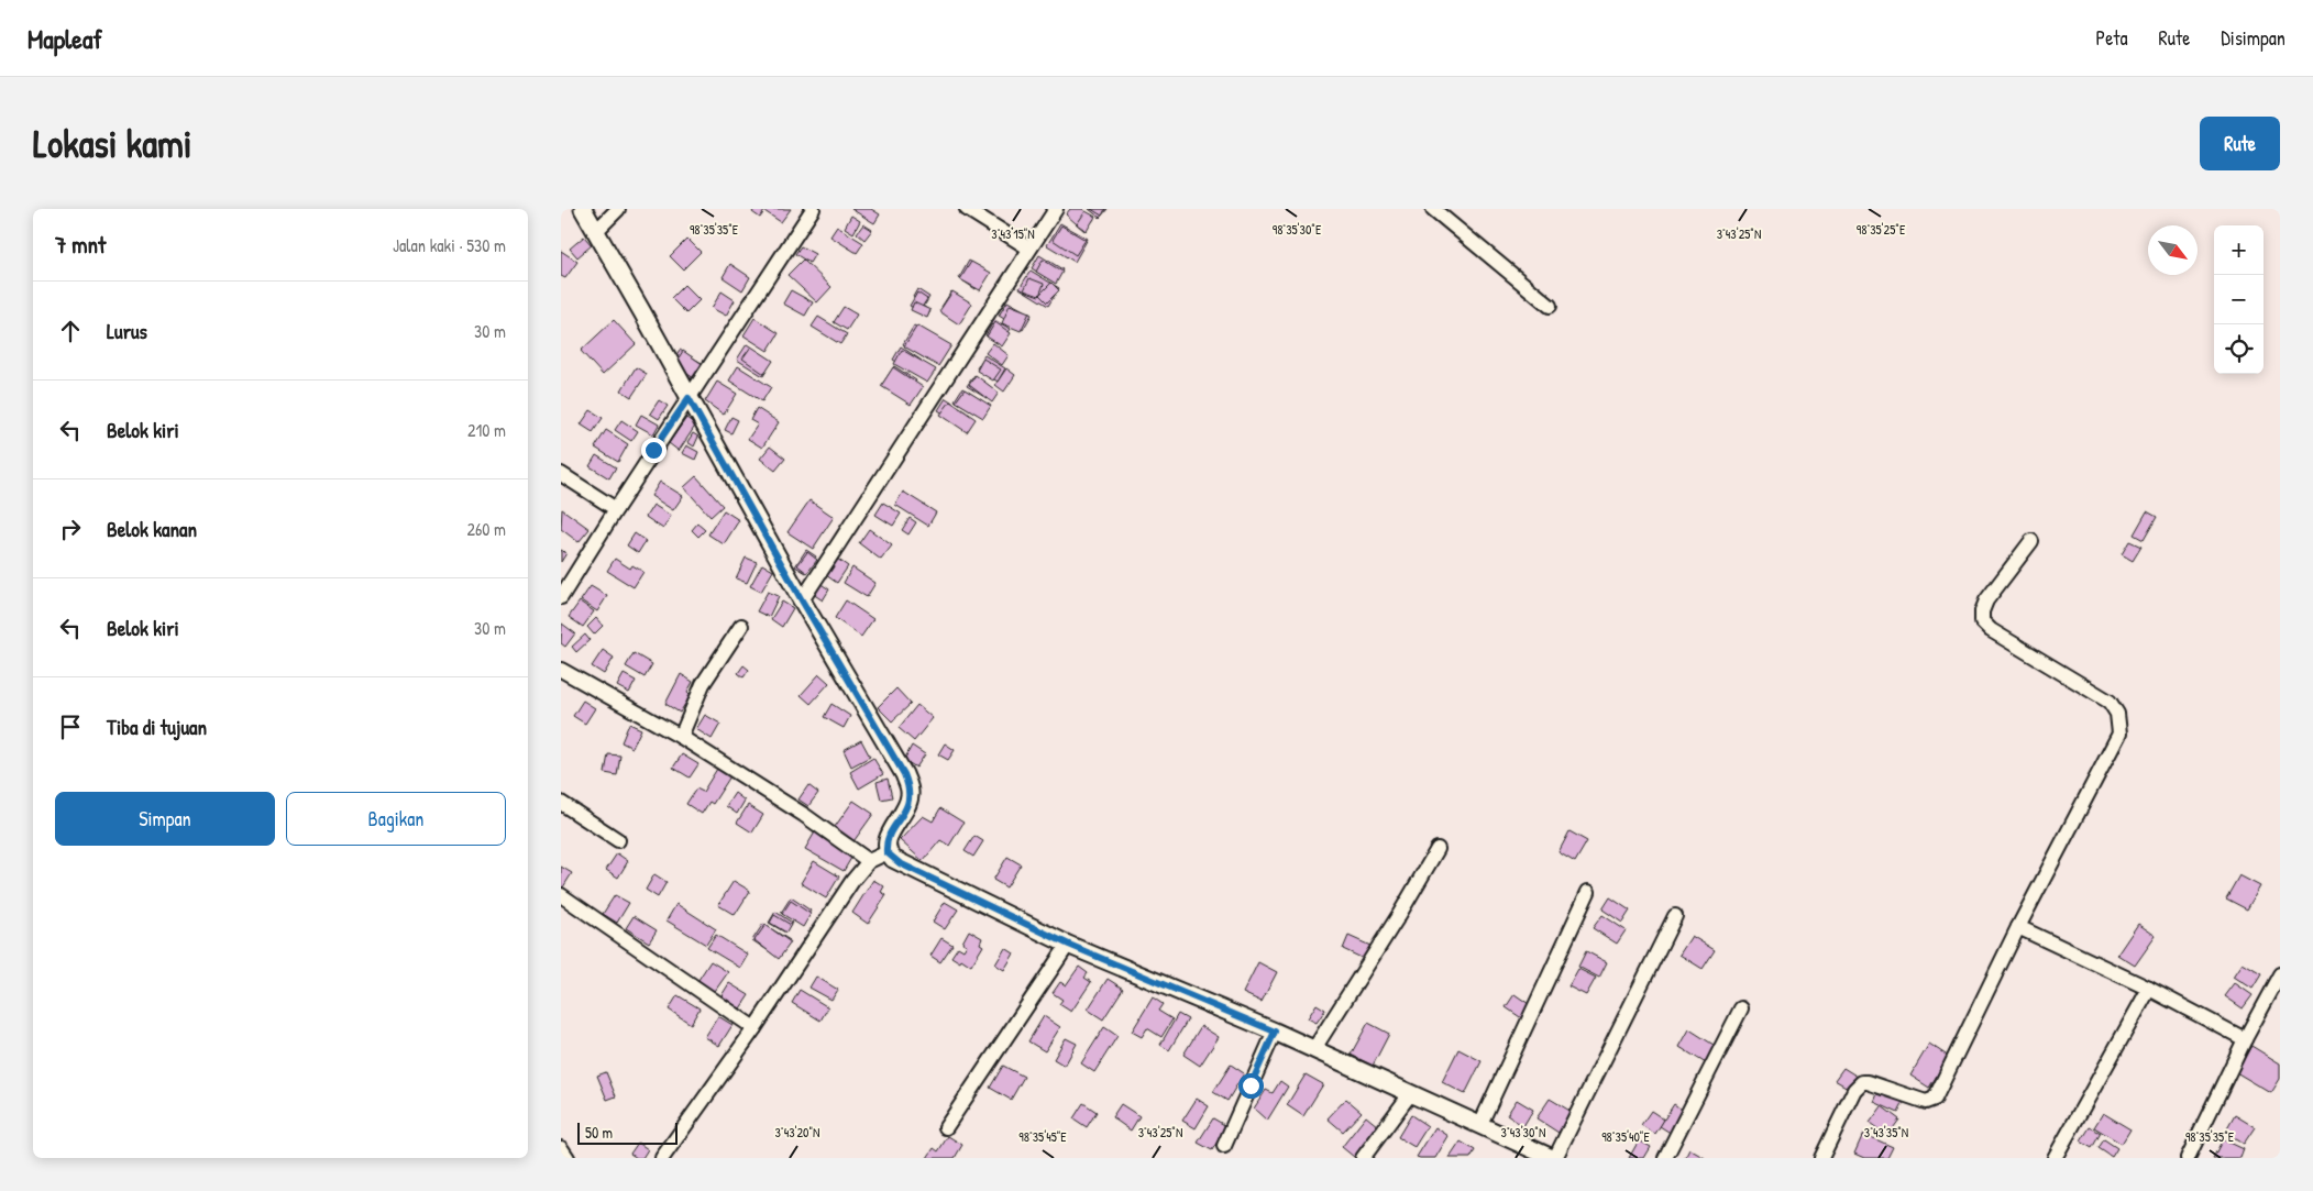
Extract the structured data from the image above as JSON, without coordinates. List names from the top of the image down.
{
  "scale_bar": "50 m",
  "north": "bottom right",
  "page": {
    "header": "Mapleaf",
    "nav": ["Peta", "Rute", "Disimpan"],
    "buttons": [
      "Rute",
      ["Simpan", "Bagikan"]
    ],
    "title": "Lokasi kami",
    "heading": ["7 mnt", "Jalan kaki · 530 m"],
    "map_buttons": ["+", "−"],
    "list": [
      ["Lurus", "30 m"],
      ["Belok kiri", "210 m"],
      ["Belok kanan", "260 m"],
      ["Belok kiri", "30 m"],
      "Tiba di tujuan"
    ],
    "scale": "50 m"
  },
  "coordinates": [
    "98°35'35\"E",
    "98°35'30\"E",
    "98°35'25\"E",
    "3°43'15\"N",
    "3°43'25\"N",
    "3°43'20\"N",
    "3°43'30\"N",
    "3°43'35\"N",
    "98°35'45\"E",
    "98°35'40\"E"
  ]
}
